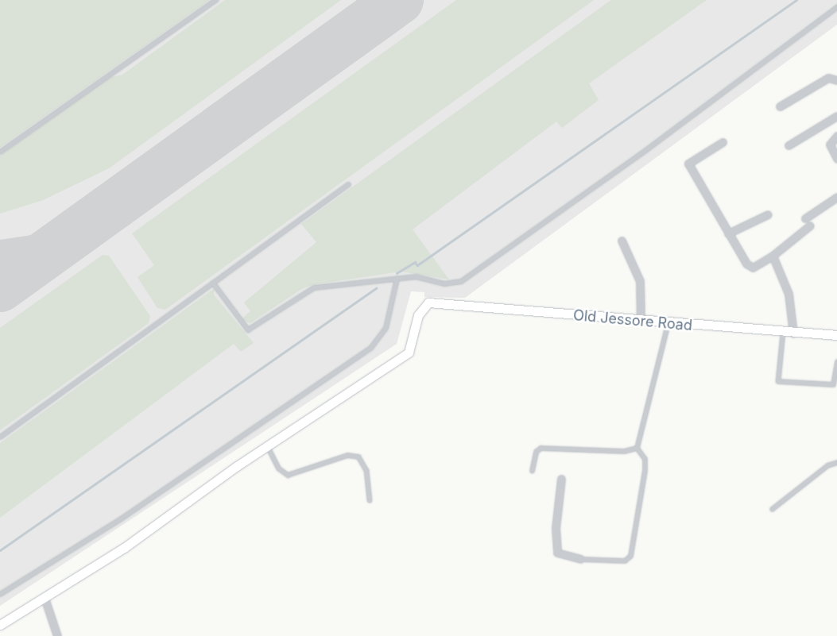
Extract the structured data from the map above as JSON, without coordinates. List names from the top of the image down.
{
  "streets": {
    "street": ["Old Jessore Road"]
  }
}
